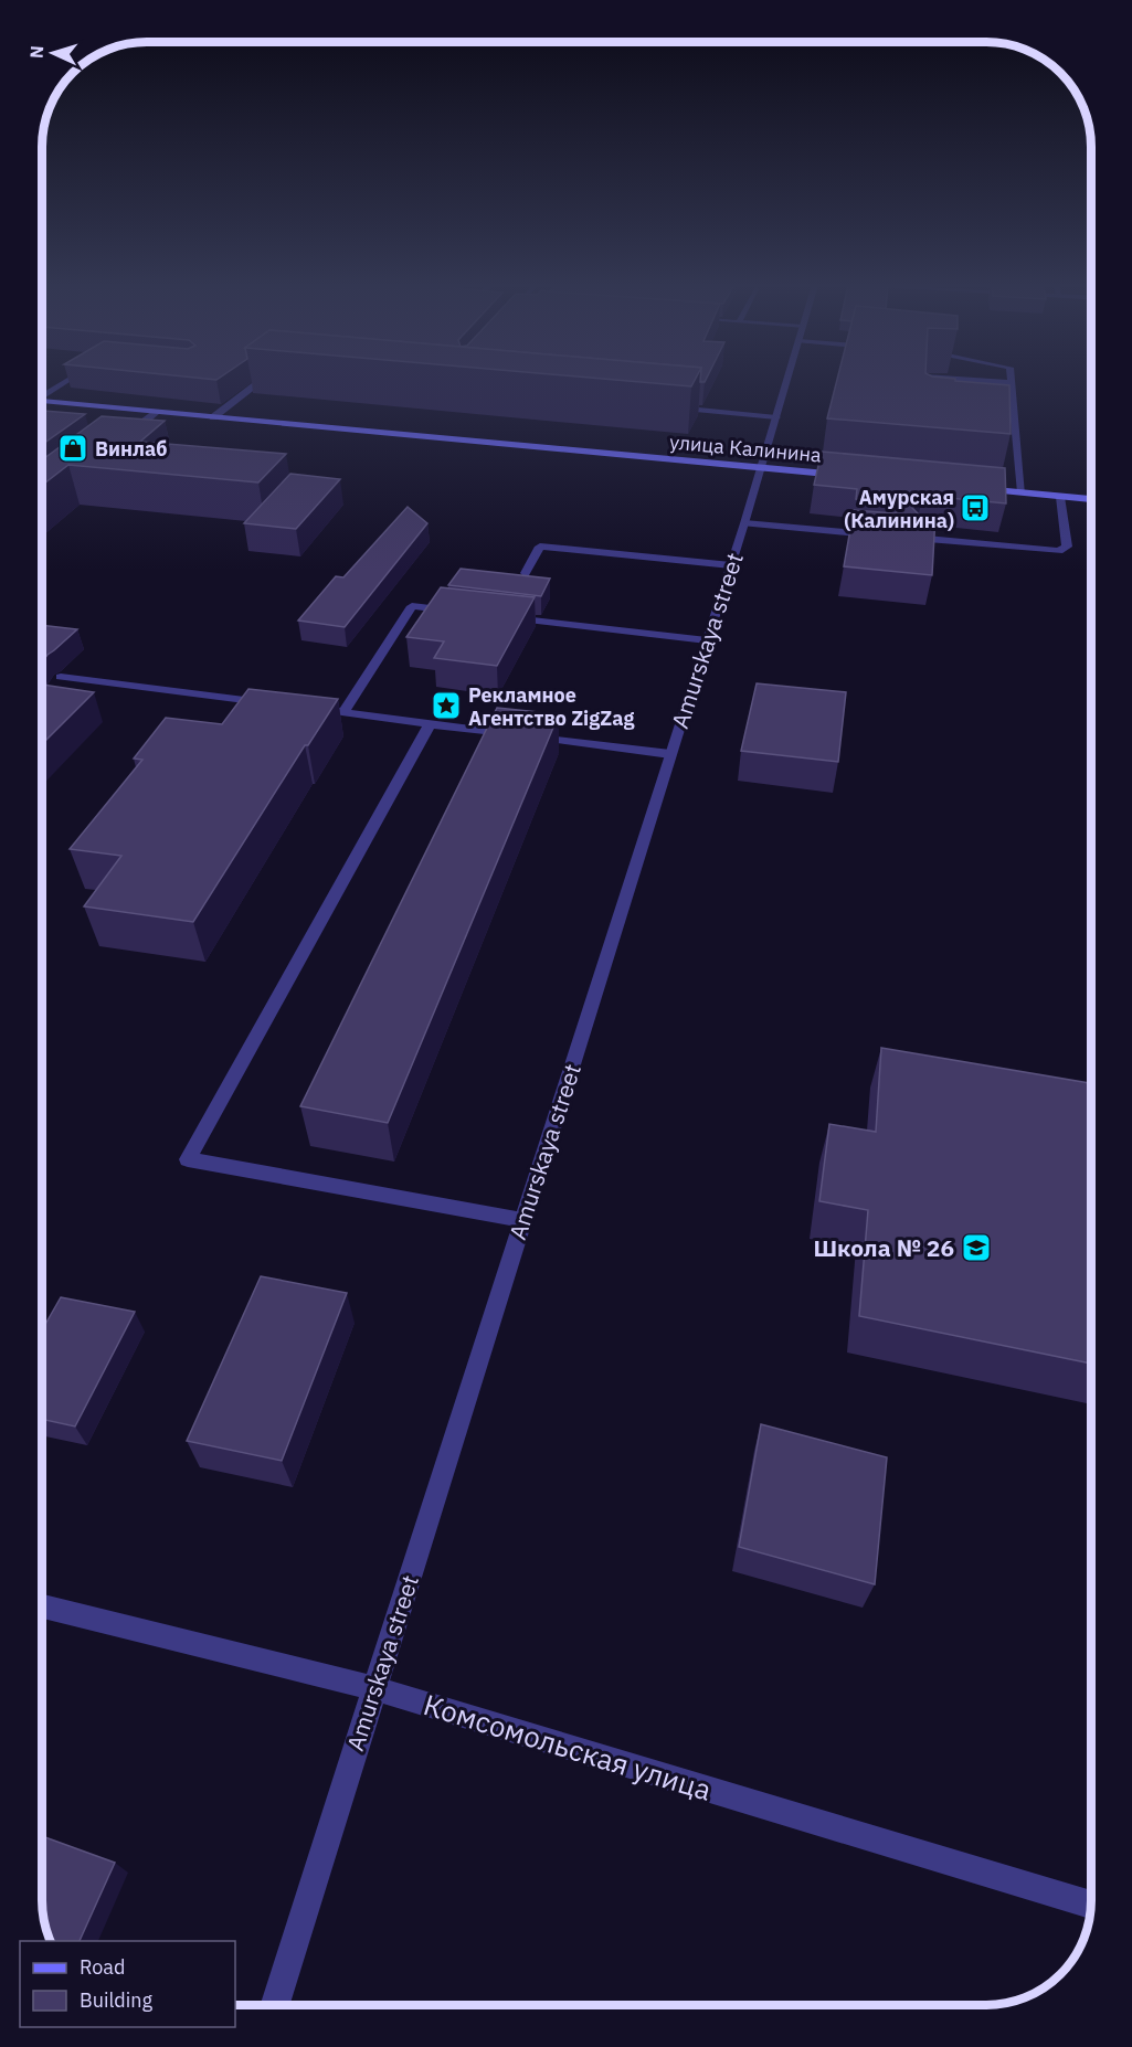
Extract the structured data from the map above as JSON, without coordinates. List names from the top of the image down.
{
  "streets": {
    "main road": ["улица Калинина"],
    "street": ["Amurskaya street", "Комсомольская улица"]
  },
  "crossings": [
    ["улица Калинина", "Amurskaya street"],
    ["Amurskaya street", "Комсомольская улица"]
  ],
  "places": {
    "shop": ["Винлаб"],
    "bus stop": ["Амурская (Калинина)"],
    "place": ["Рекламное Агентство ZigZag"],
    "school or university": ["Школа № 26"]
  },
  "legend": ["Road", "Building"],
  "north": "left"
}
